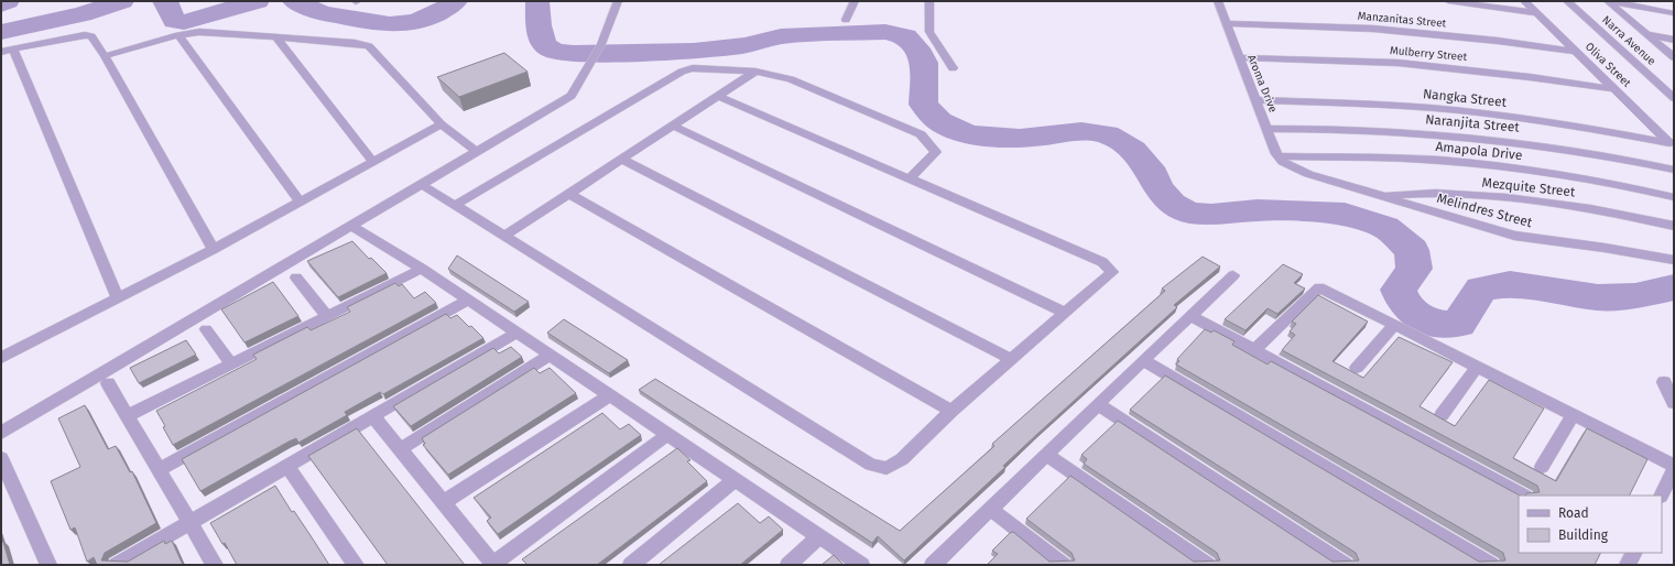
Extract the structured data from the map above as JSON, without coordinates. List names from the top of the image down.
{
  "streets": {
    "street": [
      "Manzanitas Street",
      "Narra Avenue",
      "Mulberry Street",
      "Oliva Street",
      "Aroma Drive",
      "Nangka Street",
      "Naranjita Street",
      "Amapola Drive",
      "Mezquite Street",
      "Melindres Street"
    ]
  },
  "crossings": [
    ["Manzanitas Street", "Oliva Street"],
    ["Manzanitas Street", "Aroma Drive"],
    ["Mulberry Street", "Oliva Street"],
    ["Mulberry Street", "Aroma Drive"],
    ["Oliva Street", "Nangka Street"],
    ["Aroma Drive", "Nangka Street"],
    ["Aroma Drive", "Naranjita Street"],
    ["Aroma Drive", "Amapola Drive"],
    ["Aroma Drive", "Melindres Street"],
    ["Mezquite Street", "Melindres Street"]
  ],
  "legend": ["Road", "Building"]
}
